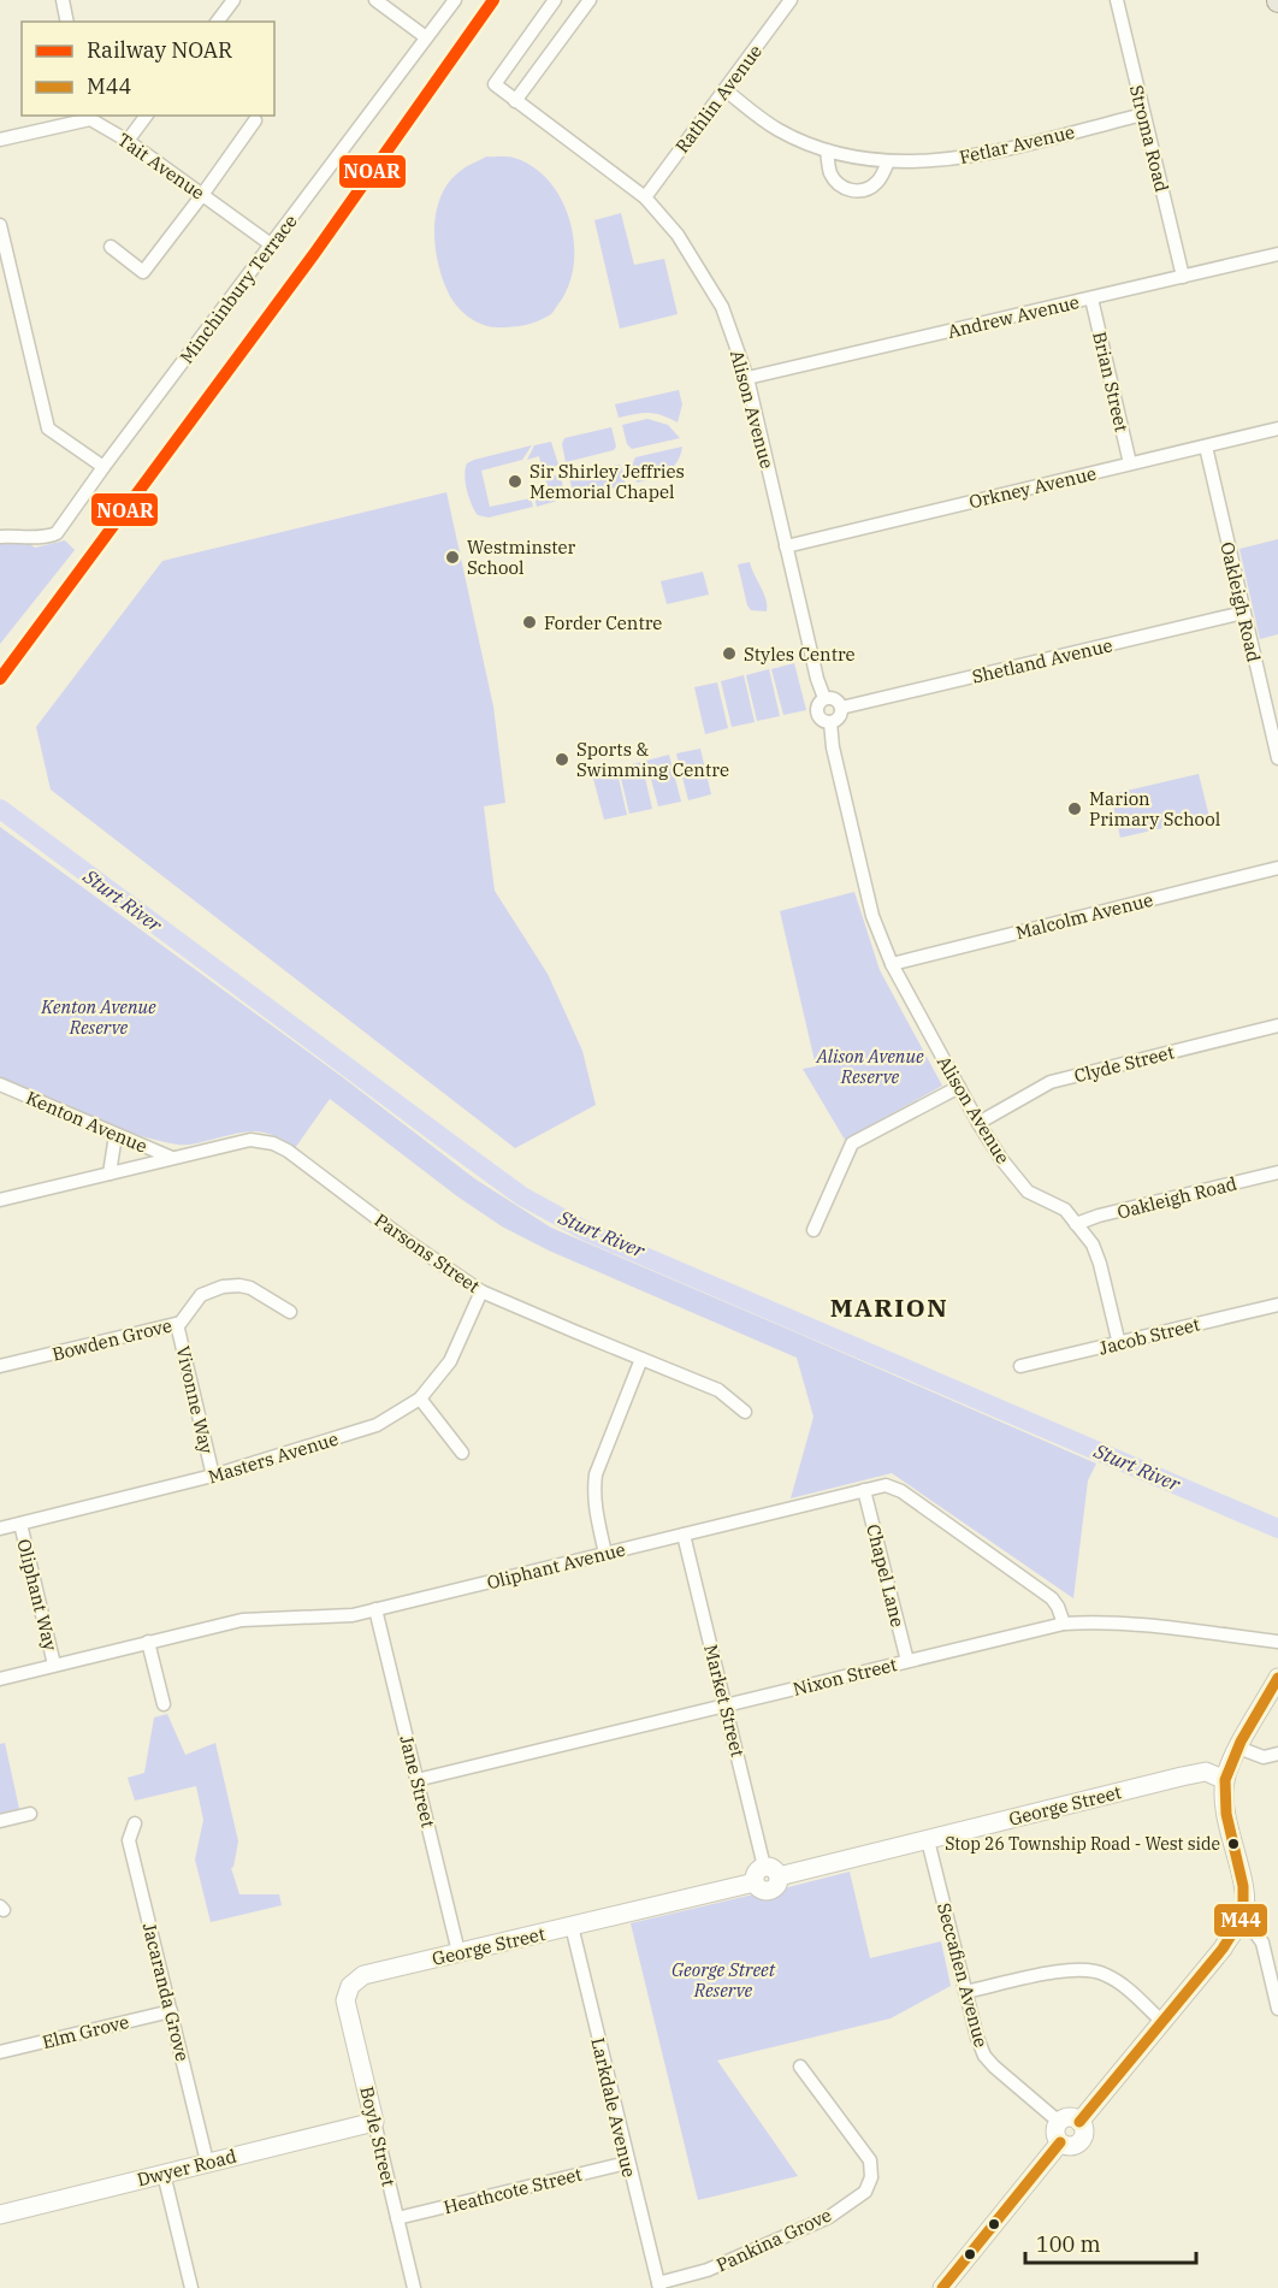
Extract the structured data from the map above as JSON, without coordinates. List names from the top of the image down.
{
  "streets": {
    "street": [
      "Rathlin Avenue",
      "Stroma Road",
      "Fetlar Avenue",
      "Tait Avenue",
      "Minchinbury Terrace",
      "Andrew Avenue",
      "Brian Street",
      "Alison Avenue",
      "Orkney Avenue",
      "Oakleigh Road",
      "Shetland Avenue",
      "Malcolm Avenue",
      "Clyde Street",
      "Kenton Avenue",
      "Parsons Street",
      "Jacob Street",
      "Bowden Grove",
      "Vivonne Way",
      "Masters Avenue",
      "Oliphant Avenue",
      "Chapel Lane",
      "Oliphant Way",
      "Nixon Street",
      "Market Street",
      "Jane Street",
      "George Street",
      "Seccafien Avenue",
      "Jacaranda Grove",
      "Elm Grove",
      "Larkdale Avenue",
      "Boyle Street",
      "Dwyer Road",
      "Heathcote Street",
      "Pankina Grove"
    ]
  },
  "crossings": [
    ["Rathlin Avenue", "Fetlar Avenue"],
    ["Rathlin Avenue", "Alison Avenue"],
    ["Stroma Road", "Fetlar Avenue"],
    ["Stroma Road", "Andrew Avenue"],
    ["Tait Avenue", "Minchinbury Terrace"],
    ["Andrew Avenue", "Brian Street"],
    ["Andrew Avenue", "Alison Avenue"],
    ["Brian Street", "Orkney Avenue"],
    ["Alison Avenue", "Orkney Avenue"],
    ["Alison Avenue", "Oakleigh Road"],
    ["Alison Avenue", "Shetland Avenue"],
    ["Alison Avenue", "Malcolm Avenue"],
    ["Alison Avenue", "Clyde Street"],
    ["Alison Avenue", "Jacob Street"],
    ["Orkney Avenue", "Oakleigh Road"],
    ["Oakleigh Road", "Shetland Avenue"],
    ["Kenton Avenue", "Parsons Street"],
    ["Parsons Street", "Masters Avenue"],
    ["Bowden Grove", "Vivonne Way"],
    ["Vivonne Way", "Masters Avenue"],
    ["Masters Avenue", "Oliphant Way"],
    ["Oliphant Avenue", "Chapel Lane"],
    ["Oliphant Avenue", "Oliphant Way"],
    ["Oliphant Avenue", "Nixon Street"],
    ["Oliphant Avenue", "Market Street"],
    ["Oliphant Avenue", "Jane Street"],
    ["Chapel Lane", "Nixon Street"],
    ["Nixon Street", "Market Street"],
    ["Nixon Street", "Jane Street"],
    ["Market Street", "George Street"],
    ["Jane Street", "George Street"],
    ["George Street", "Seccafien Avenue"],
    ["George Street", "Larkdale Avenue"],
    ["George Street", "Boyle Street"],
    ["Jacaranda Grove", "Elm Grove"],
    ["Jacaranda Grove", "Dwyer Road"],
    ["Larkdale Avenue", "Heathcote Street"],
    ["Larkdale Avenue", "Pankina Grove"],
    ["Boyle Street", "Dwyer Road"],
    ["Boyle Street", "Heathcote Street"]
  ],
  "districts": ["MARION"],
  "water": ["Sturt River"],
  "parks": ["Kenton Avenue Reserve", "Alison Avenue Reserve", "George Street Reserve"],
  "places": [
    "Sir Shirley Jeffries Memorial Chapel",
    "Westminster School",
    "Forder Centre",
    "Styles Centre",
    "Sports & Swimming Centre",
    "Marion Primary School",
    "Stop 26 Township Road - West side"
  ],
  "lines": ["rail line NOAR", "transit line M44"],
  "legend": ["Railway NOAR", "M44"],
  "scale_bar": "100 m"
}
